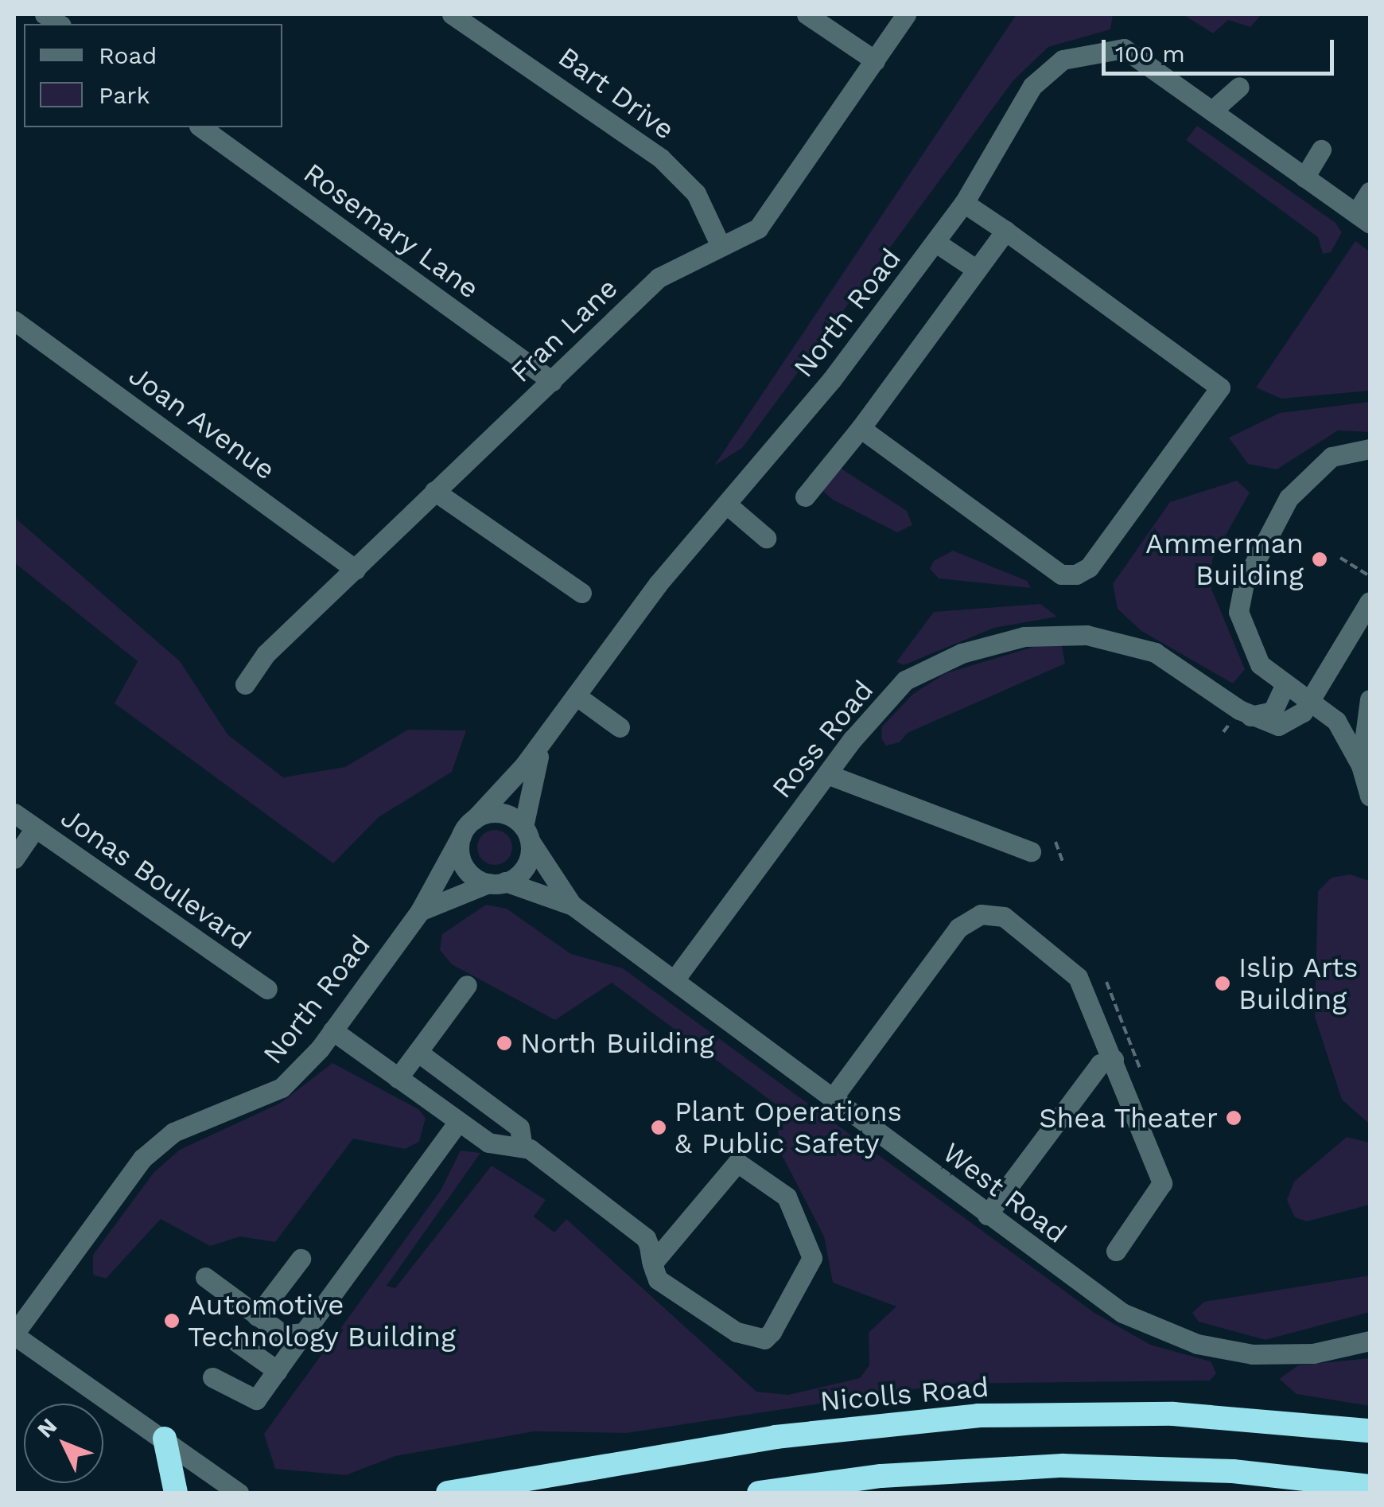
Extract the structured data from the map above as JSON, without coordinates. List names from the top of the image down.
{
  "streets": {
    "highway": ["Nicolls Road"],
    "street": [
      "Bart Drive",
      "Rosemary Lane",
      "North Road",
      "Fran Lane",
      "Joan Avenue",
      "Ross Road",
      "Jonas Boulevard",
      "West Road"
    ]
  },
  "crossings": [
    ["Bart Drive", "Fran Lane"],
    ["Rosemary Lane", "Fran Lane"],
    ["North Road", "West Road"],
    ["Fran Lane", "Joan Avenue"],
    ["Ross Road", "West Road"]
  ],
  "places": [
    "Ammerman Building",
    "Islip Arts Building",
    "North Building",
    "Shea Theater",
    "Plant Operations & Public Safety",
    "Automotive Technology Building"
  ],
  "legend": ["Road", "Park"],
  "scale_bar": "100 m",
  "north": "top left"
}
